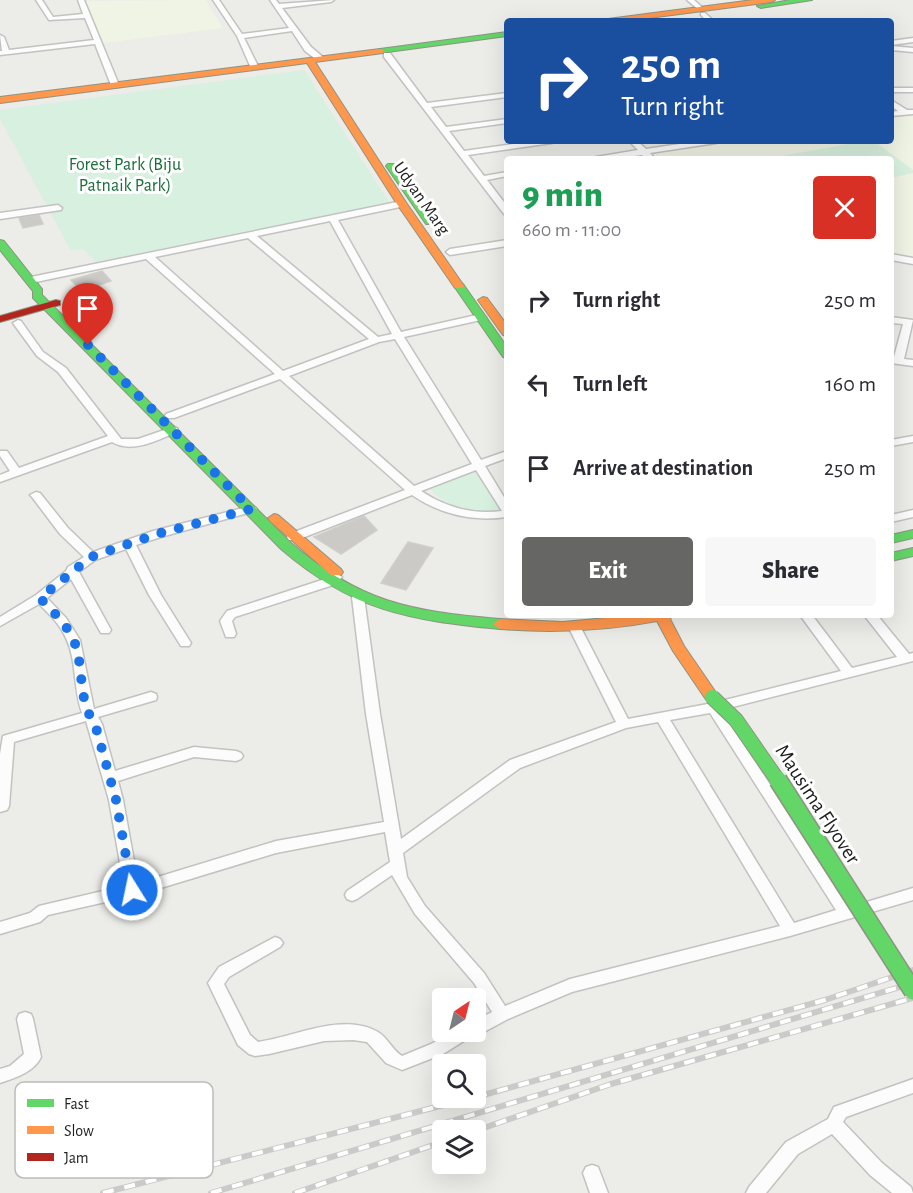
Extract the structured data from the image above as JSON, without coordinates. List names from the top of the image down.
{
  "streets": {
    "street": ["Udyan Marg", "Mausima Flyover"]
  },
  "parks": ["Forest Park (Biju Patnaik Park)"],
  "legend": ["Fast", "Slow", "Jam"],
  "north": "top right",
  "page": {
    "turn": ["250 m", "Turn right"],
    "heading": ["9 min", "660 m · 11:00"],
    "list": [
      {
        "name": "Turn right",
        "value": "250 m"
      },
      {
        "name": "Turn left",
        "value": "160 m"
      },
      {
        "name": "Arrive at destination",
        "value": "250 m"
      }
    ],
    "buttons": ["Exit", "Share"]
  }
}
